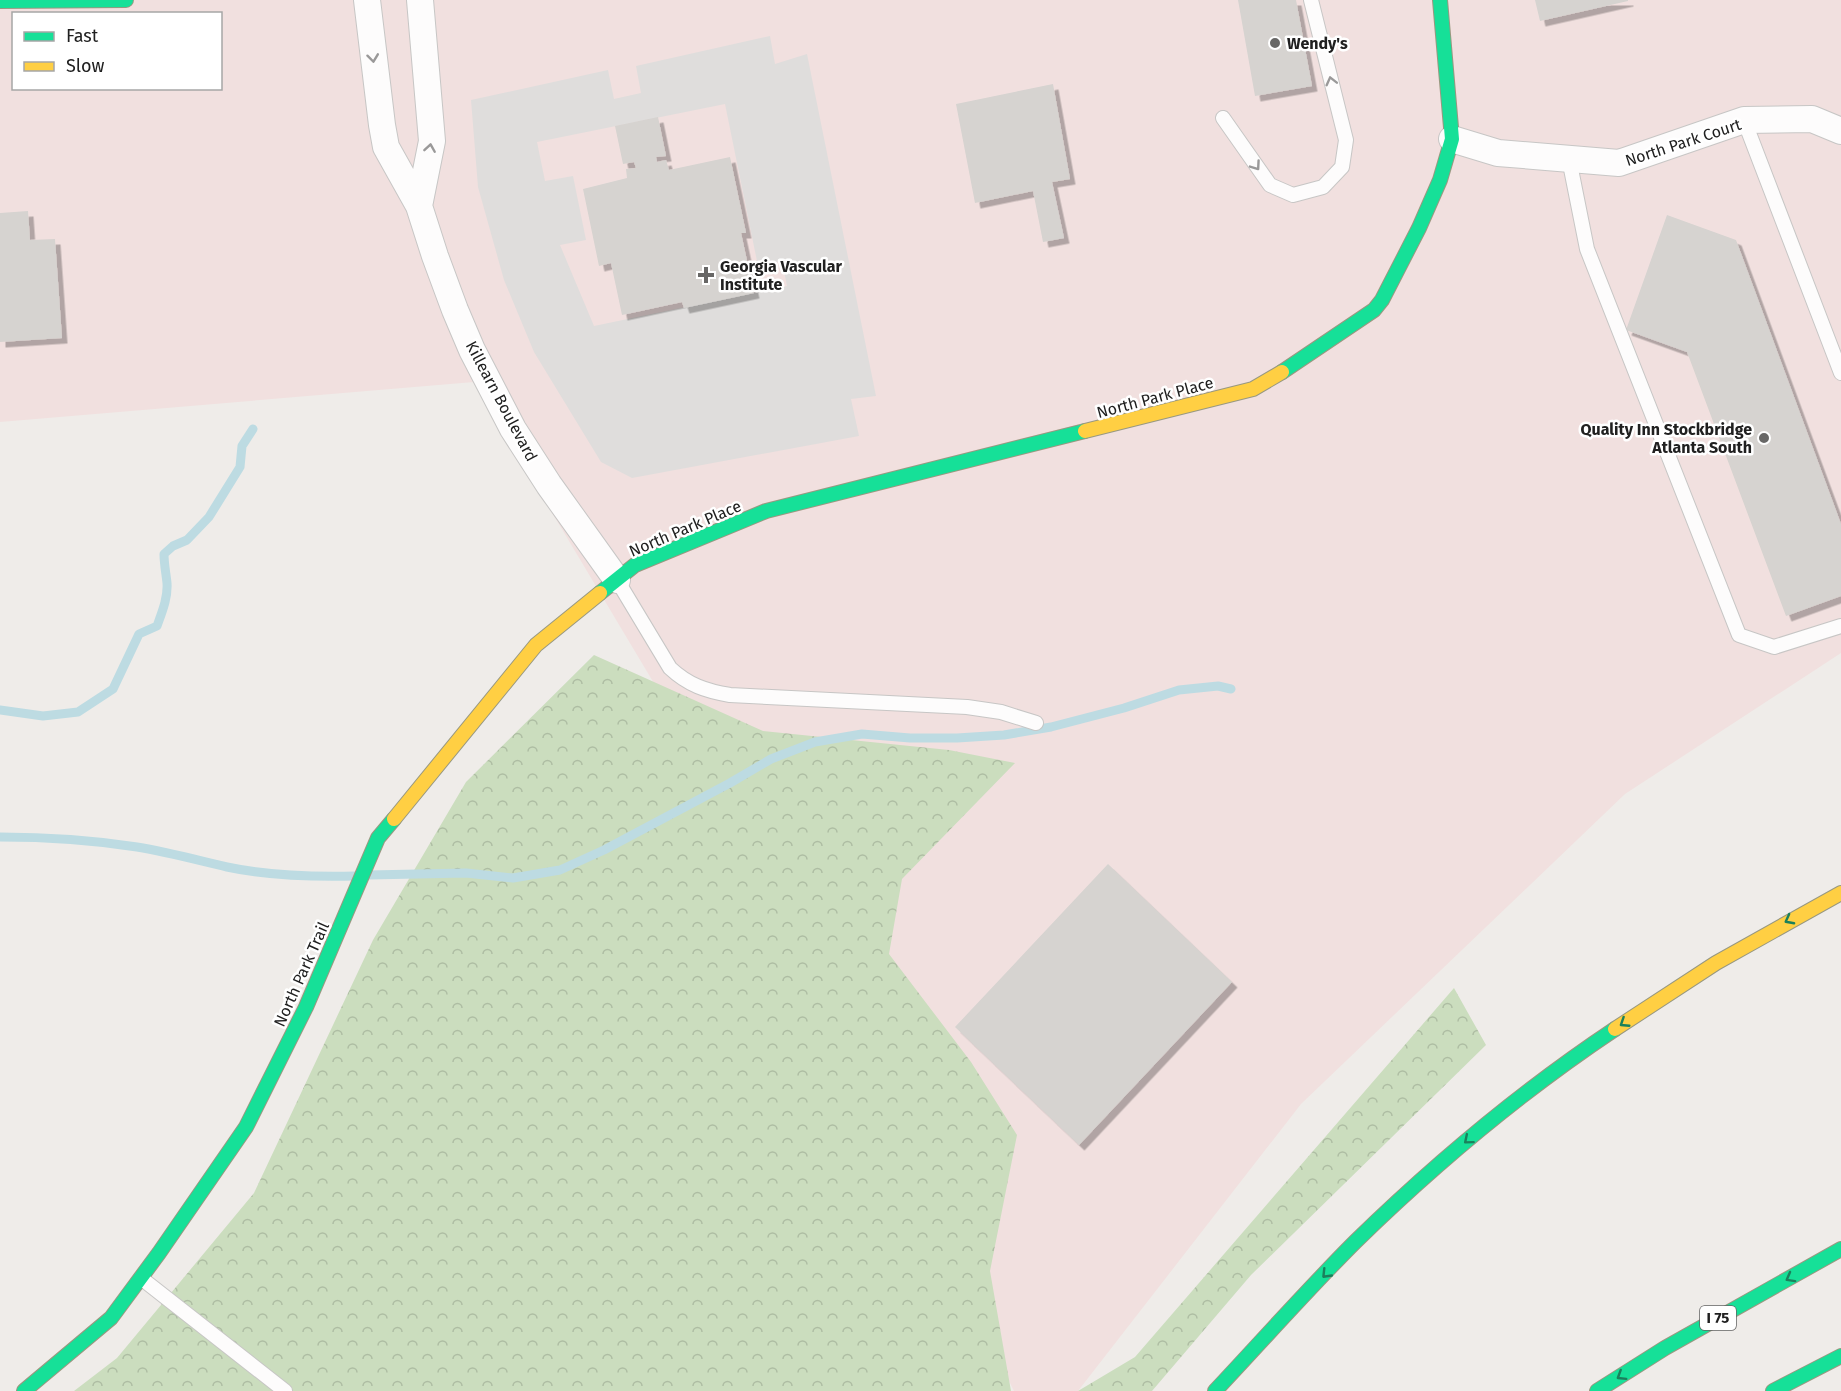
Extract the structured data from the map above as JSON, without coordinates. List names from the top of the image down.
{
  "streets": {
    "main road": ["North Park Place", "North Park Trail", "I 75"],
    "street": ["North Park Court", "Killearn Boulevard"]
  },
  "crossings": [
    ["North Park Court", "North Park Place"],
    ["North Park Place", "Killearn Boulevard"],
    ["North Park Place", "North Park Trail"],
    ["Killearn Boulevard", "North Park Trail"]
  ],
  "places": {
    "other": ["Wendy's", "Quality Inn Stockbridge Atlanta South"],
    "health": ["Georgia Vascular Institute"]
  },
  "legend": ["Fast", "Slow"]
}
